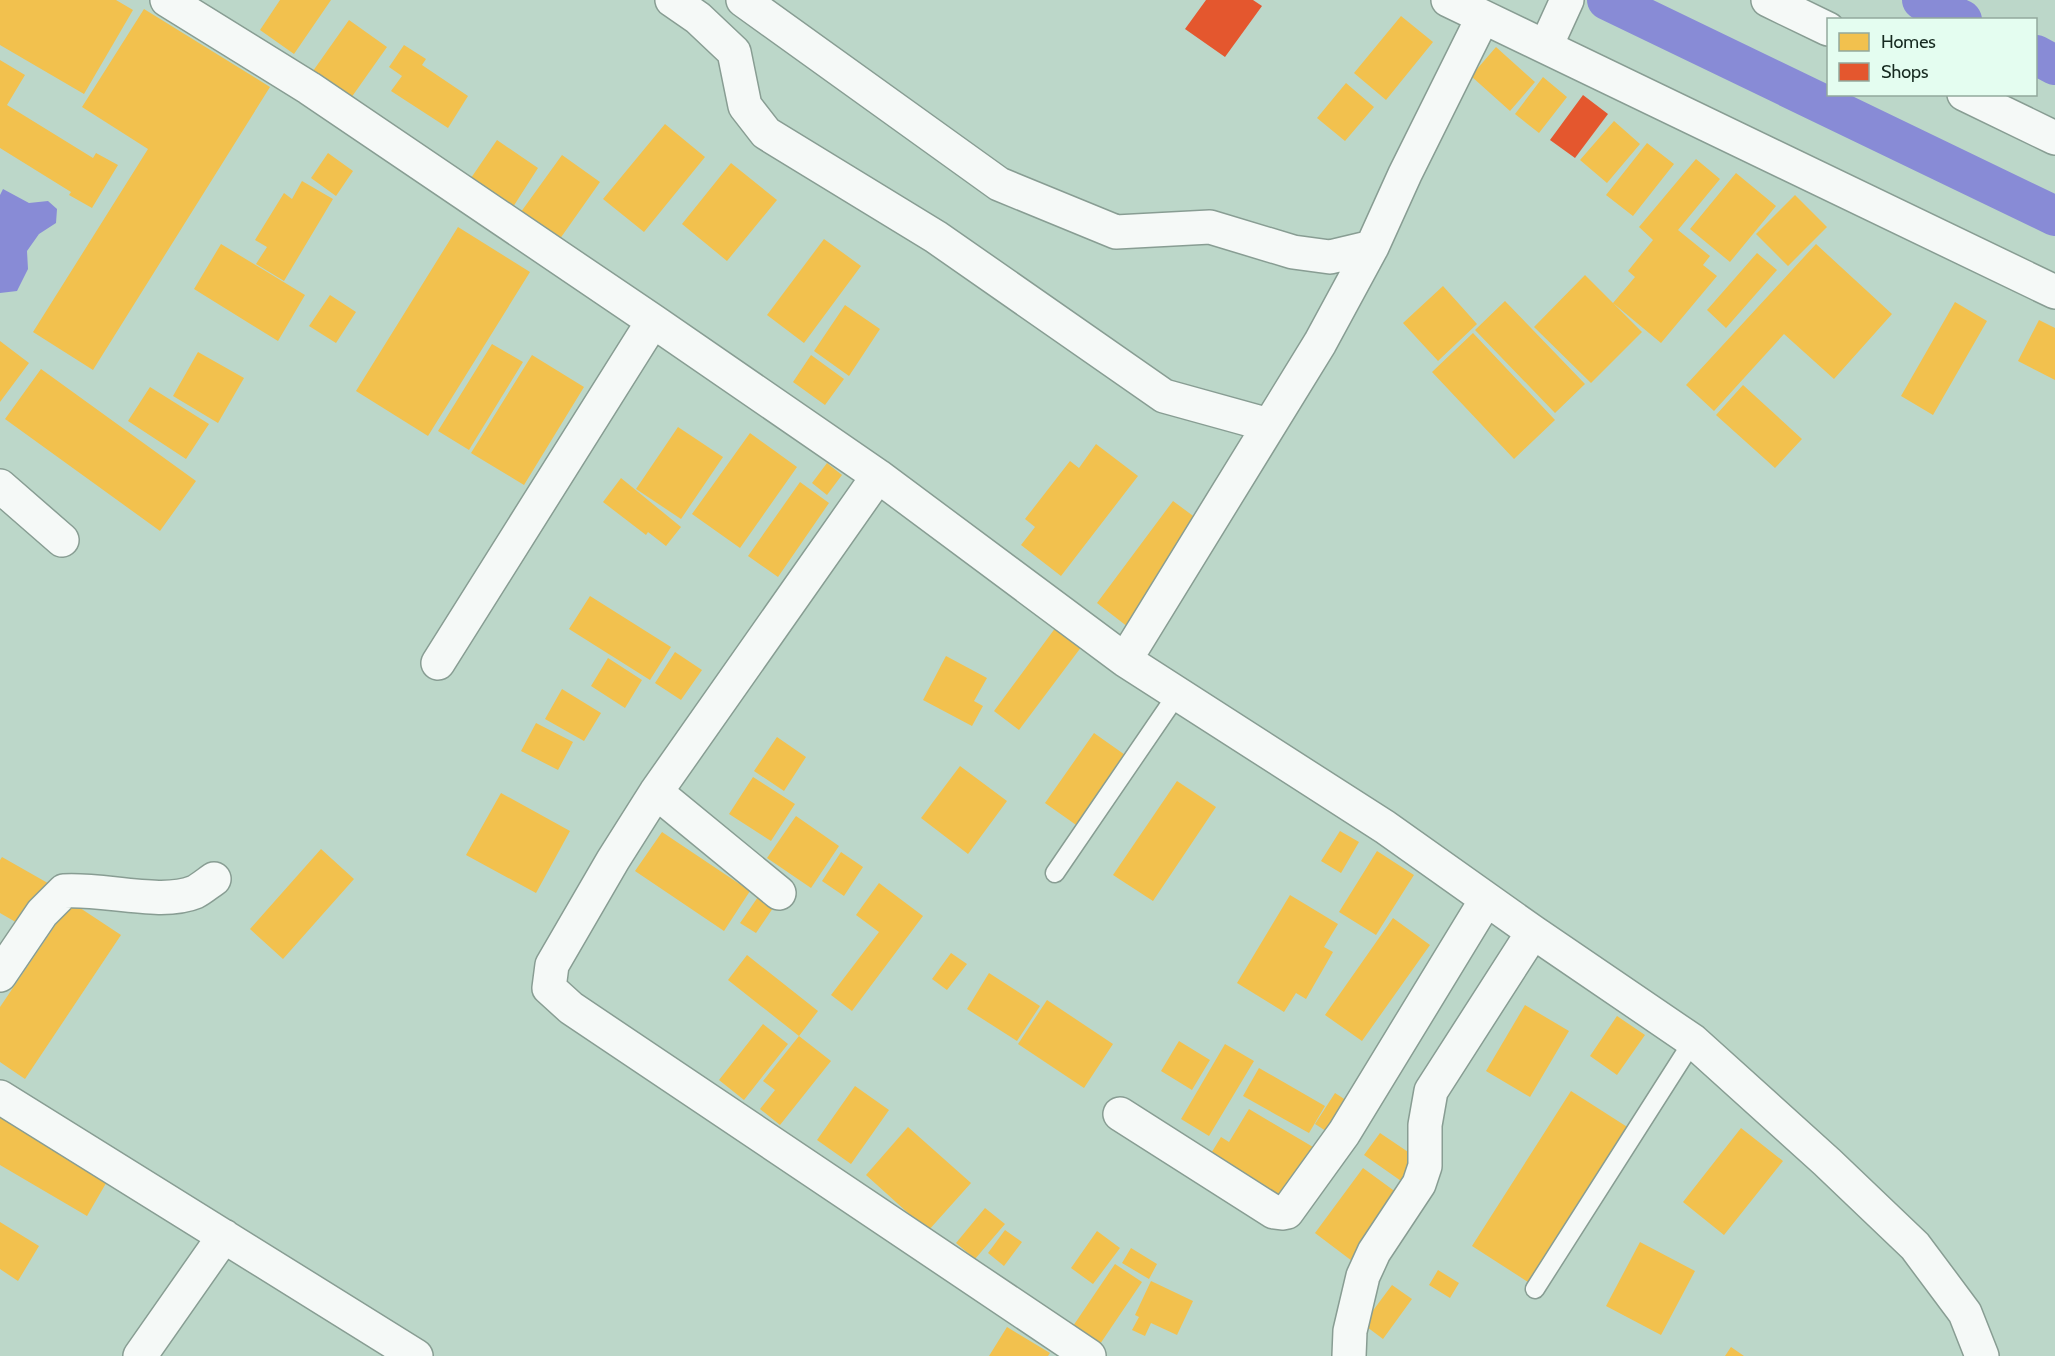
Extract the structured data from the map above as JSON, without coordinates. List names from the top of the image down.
{
  "legend": ["Homes", "Shops"]
}
